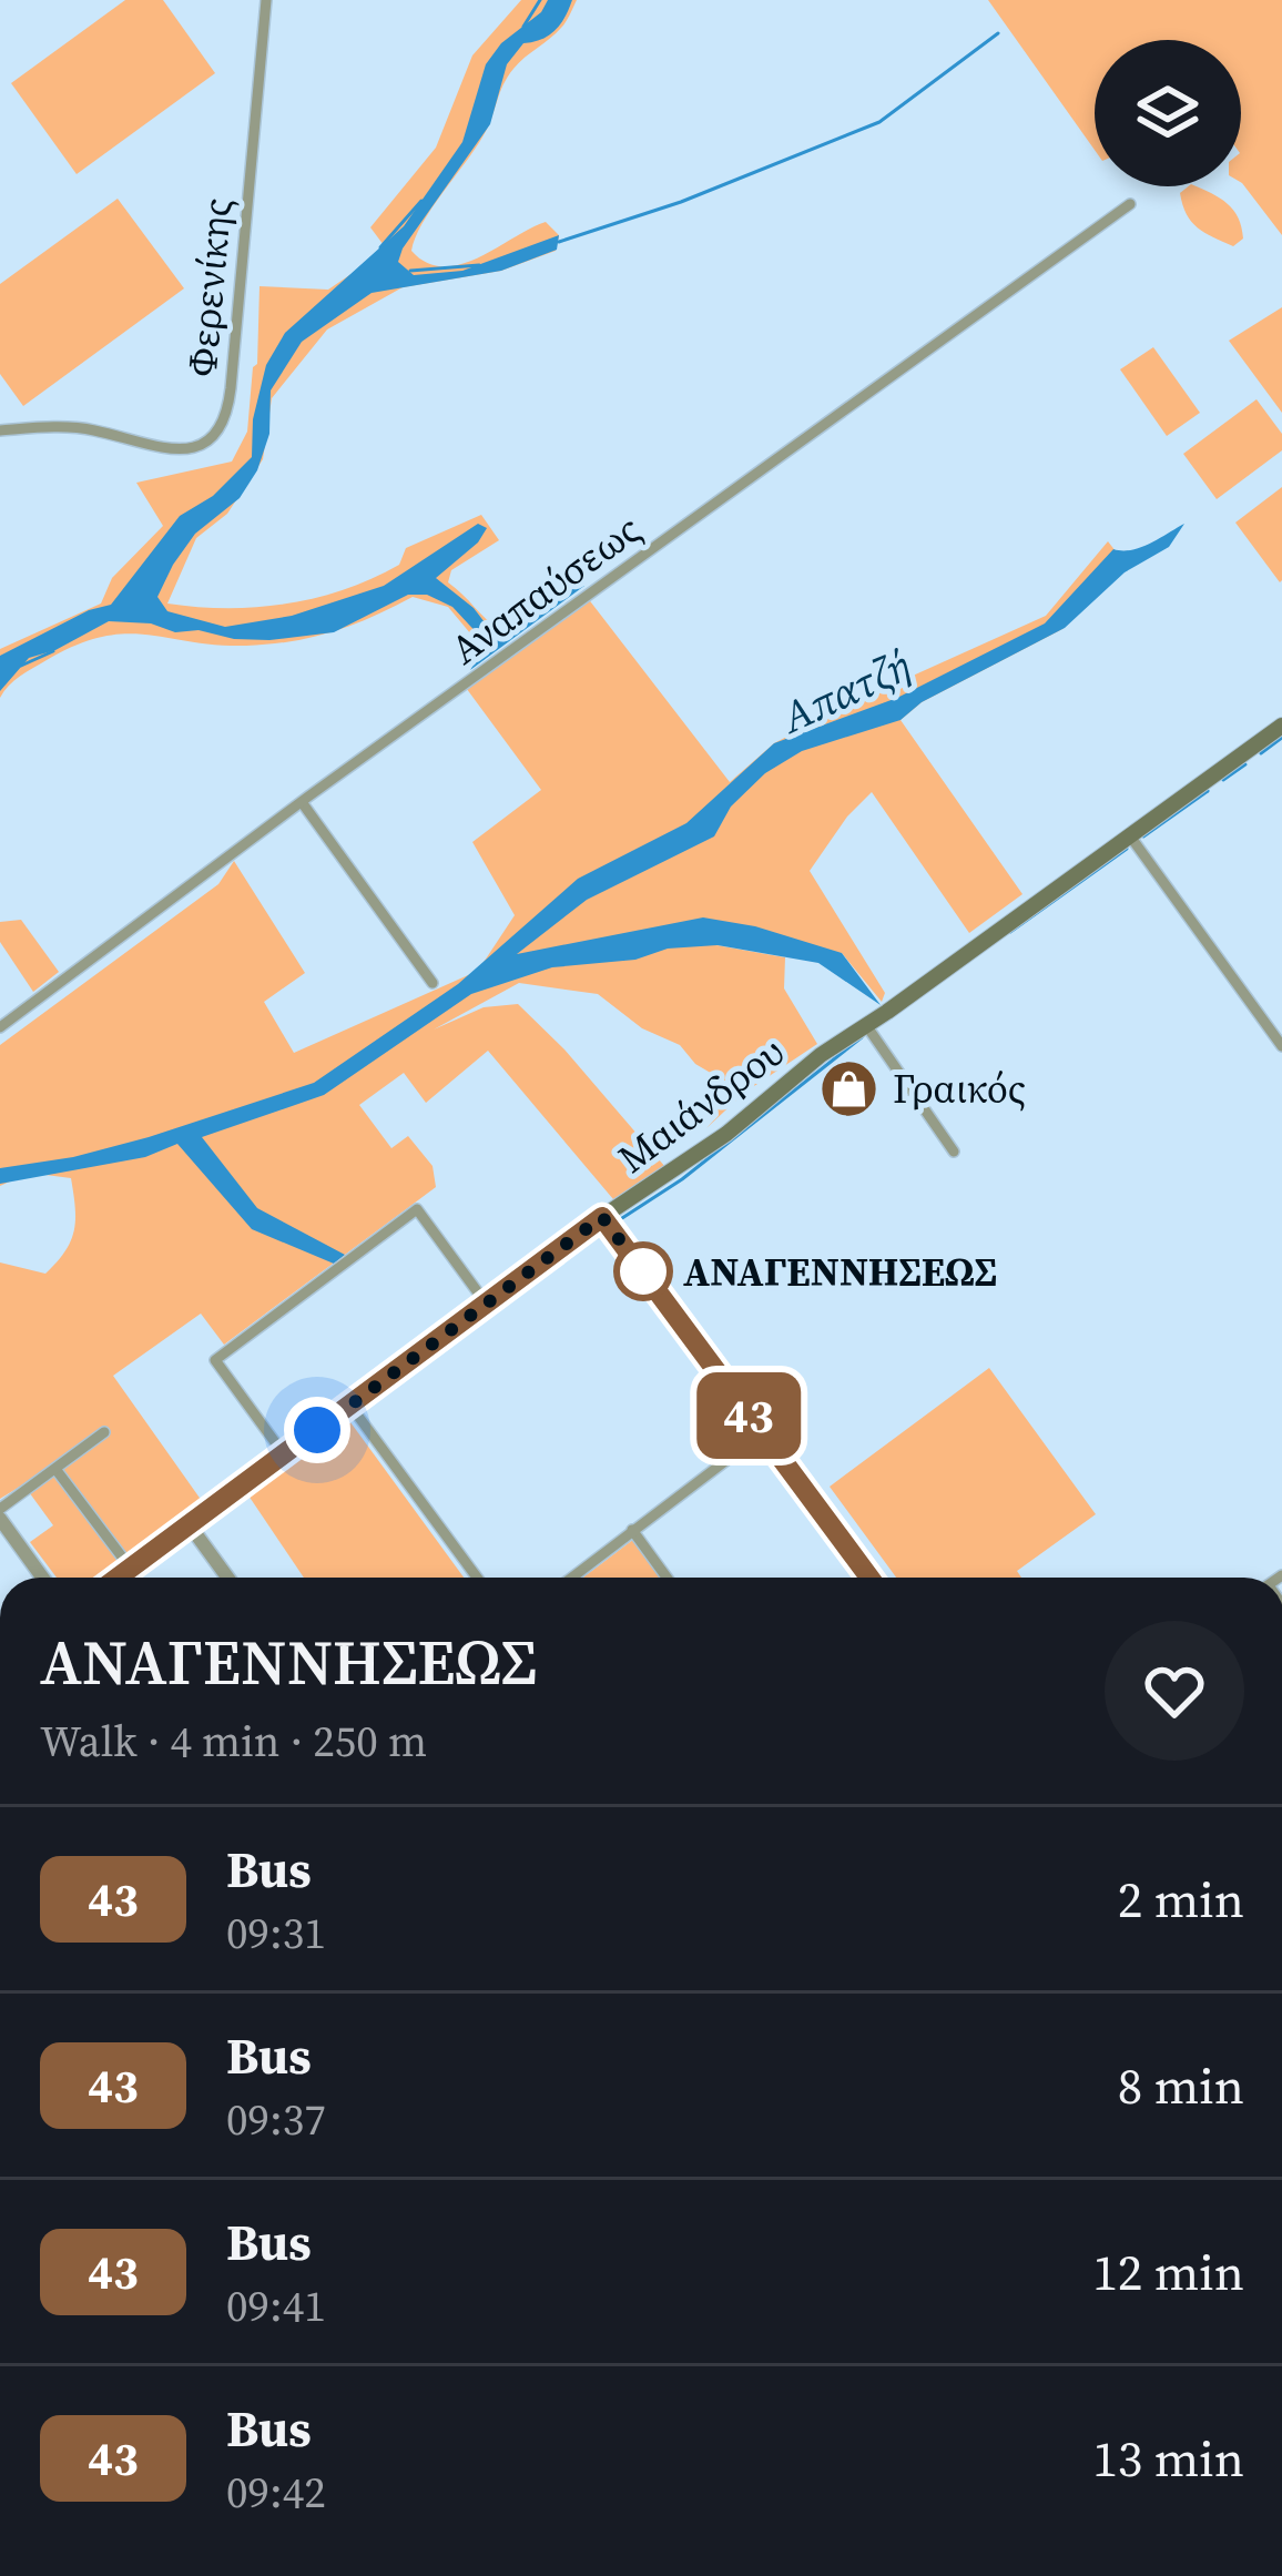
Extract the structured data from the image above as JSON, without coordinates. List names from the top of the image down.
{
  "streets": {
    "main road": ["Μαιάνδρου"],
    "street": ["Φερενίκης", "Αναπαύσεως"]
  },
  "water": ["Απατζή"],
  "places": {
    "shop": ["Γραικός"],
    "other": ["ΑΝΑΓΕΝΝΗΣΕΩΣ"]
  },
  "lines": ["bus line 43"],
  "page": {
    "on_map": "43",
    "heading": ["ΑΝΑΓΕΝΝΗΣΕΩΣ", "Walk · 4 min · 250 m"],
    "list": [
      {
        "mark": "43",
        "name": "Bus",
        "note": "09:31",
        "value": "2 min"
      },
      {
        "mark": "43",
        "name": "Bus",
        "note": "09:37",
        "value": "8 min"
      },
      {
        "mark": "43",
        "name": "Bus",
        "note": "09:41",
        "value": "12 min"
      },
      {
        "mark": "43",
        "name": "Bus",
        "note": "09:42",
        "value": "13 min"
      }
    ]
  }
}
